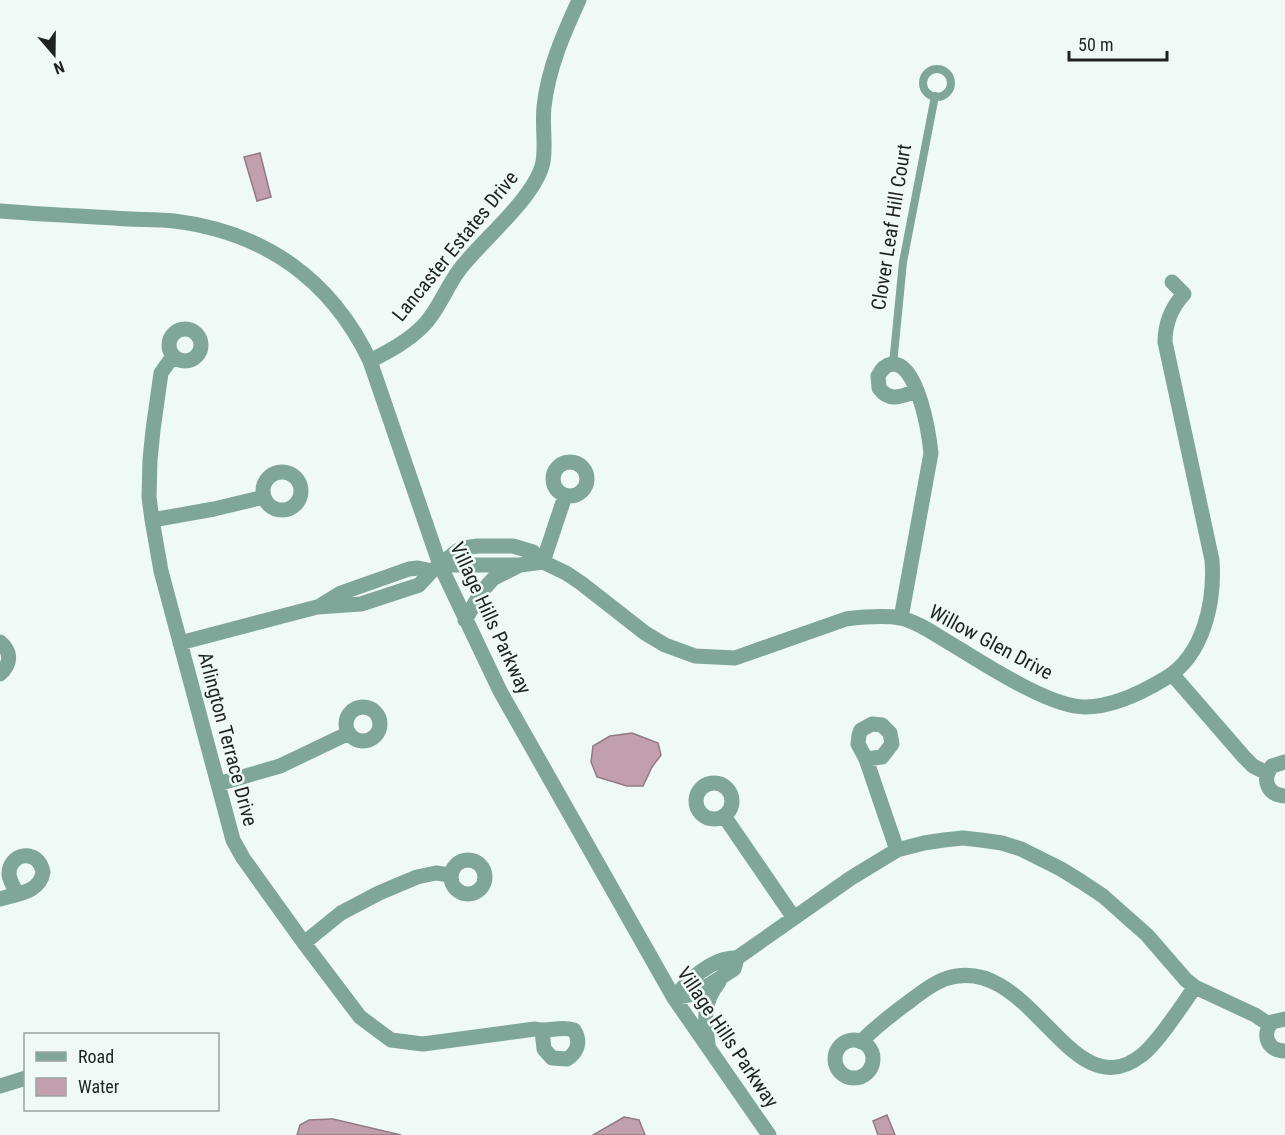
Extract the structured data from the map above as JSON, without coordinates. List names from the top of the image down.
{
  "streets": {
    "street": [
      "Lancaster Estates Drive",
      "Village Hills Parkway",
      "Willow Glen Drive",
      "Arlington Terrace Drive"
    ],
    "lane": ["Clover Leaf Hill Court"]
  },
  "crossings": [
    ["Lancaster Estates Drive", "Village Hills Parkway"],
    ["Village Hills Parkway", "Willow Glen Drive"],
    ["Willow Glen Drive", "Arlington Terrace Drive"]
  ],
  "legend": ["Road", "Water"],
  "scale_bar": "50 m",
  "north": "bottom"
}
